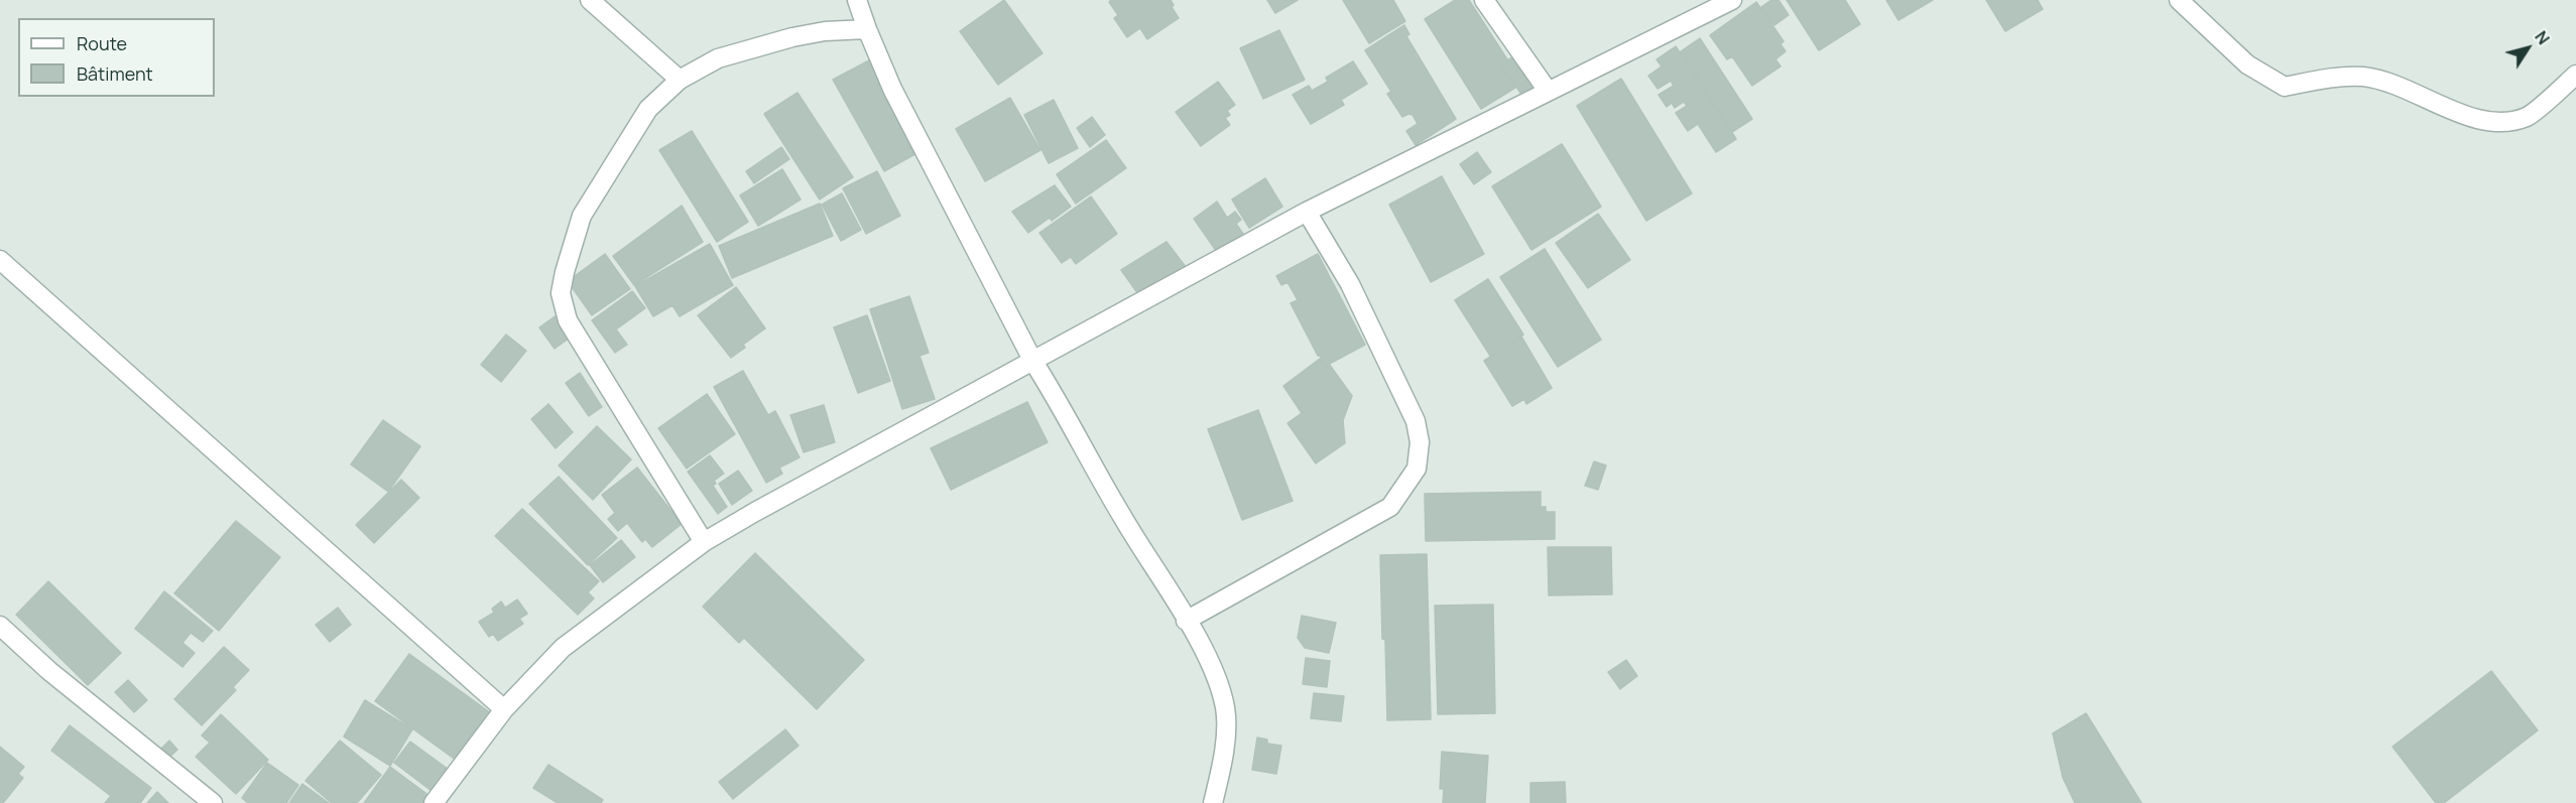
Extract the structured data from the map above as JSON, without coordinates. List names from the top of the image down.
{
  "legend": ["Route", "Bâtiment"],
  "north": "top right"
}
